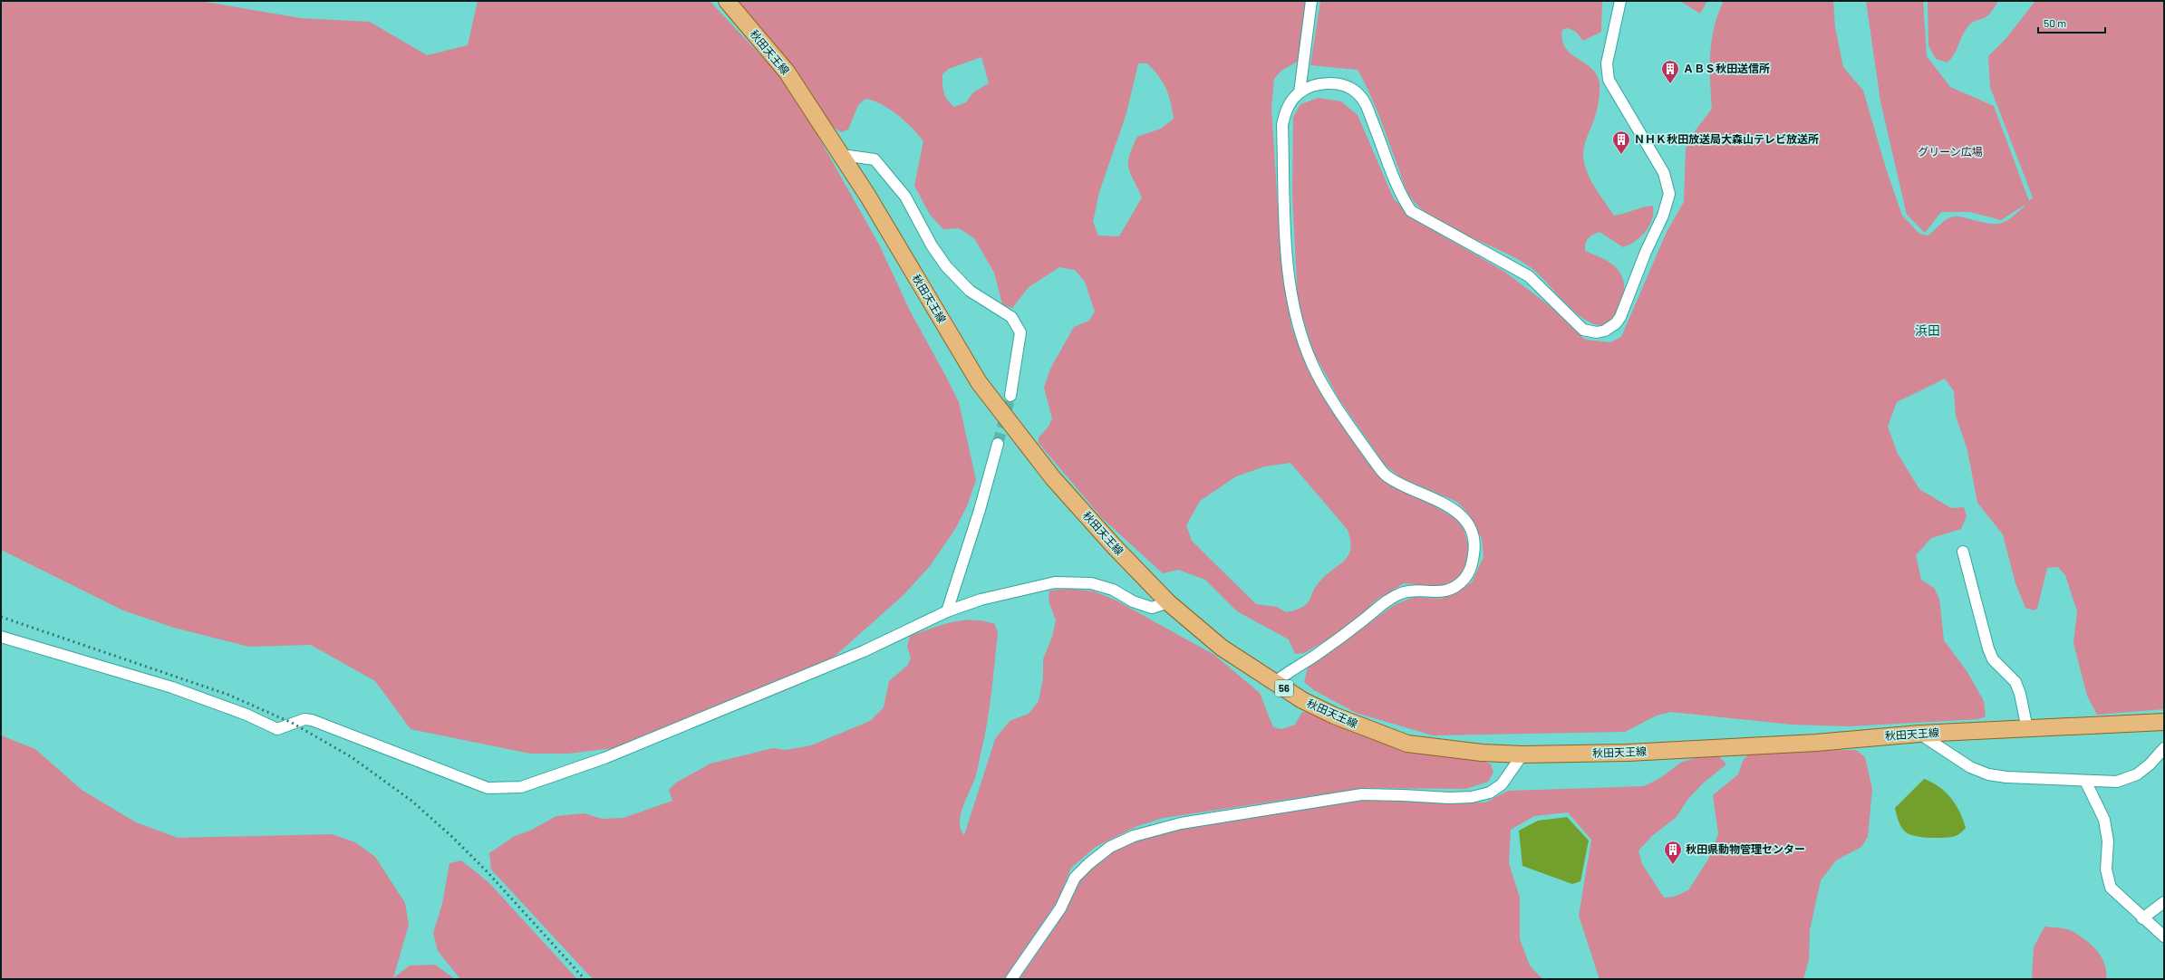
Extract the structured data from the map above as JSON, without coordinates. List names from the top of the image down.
{
  "streets": {
    "main road": ["秋田天王線", "56"]
  },
  "districts": ["浜田"],
  "parks": ["グリーン広場"],
  "places": {
    "building": ["ＡＢＳ秋田送信所", "ＮＨＫ秋田放送局大森山テレビ放送所", "秋田県動物管理センター"]
  },
  "scale_bar": "50 m"
}
